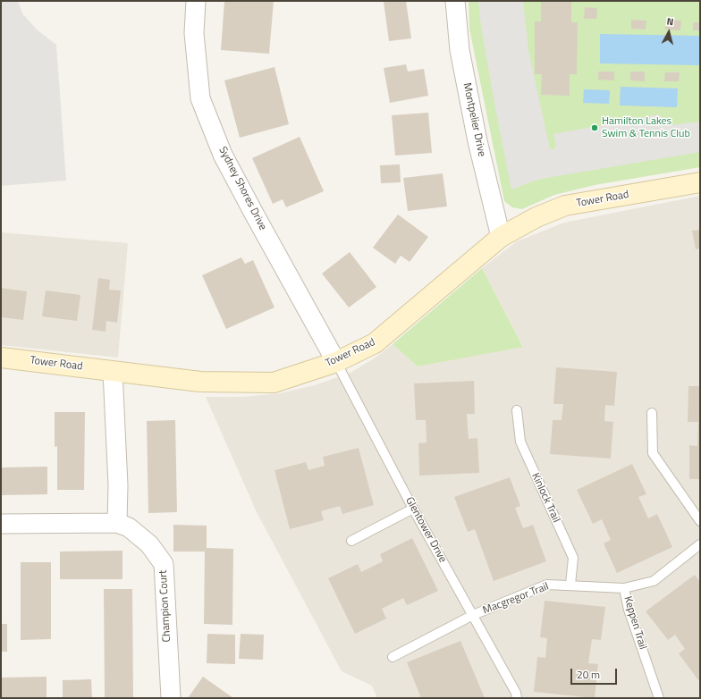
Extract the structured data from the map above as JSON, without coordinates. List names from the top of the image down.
{
  "streets": {
    "street": [
      "Montpelier Drive",
      "Sydney Shores Drive",
      "Tower Road",
      "Champion Court"
    ],
    "lane": [
      "Kinlock Trail",
      "Glentower Drive",
      "Macgregor Trail",
      "Keppen Trail"
    ]
  },
  "crossings": [
    ["Montpelier Drive", "Tower Road"],
    ["Sydney Shores Drive", "Tower Road"],
    ["Sydney Shores Drive", "Glentower Drive"],
    ["Tower Road", "Glentower Drive"],
    ["Kinlock Trail", "Macgregor Trail"],
    ["Glentower Drive", "Macgregor Trail"],
    ["Macgregor Trail", "Keppen Trail"]
  ],
  "places": ["Hamilton Lakes Swim & Tennis Club"],
  "scale_bar": "20 m",
  "north": "top"
}
